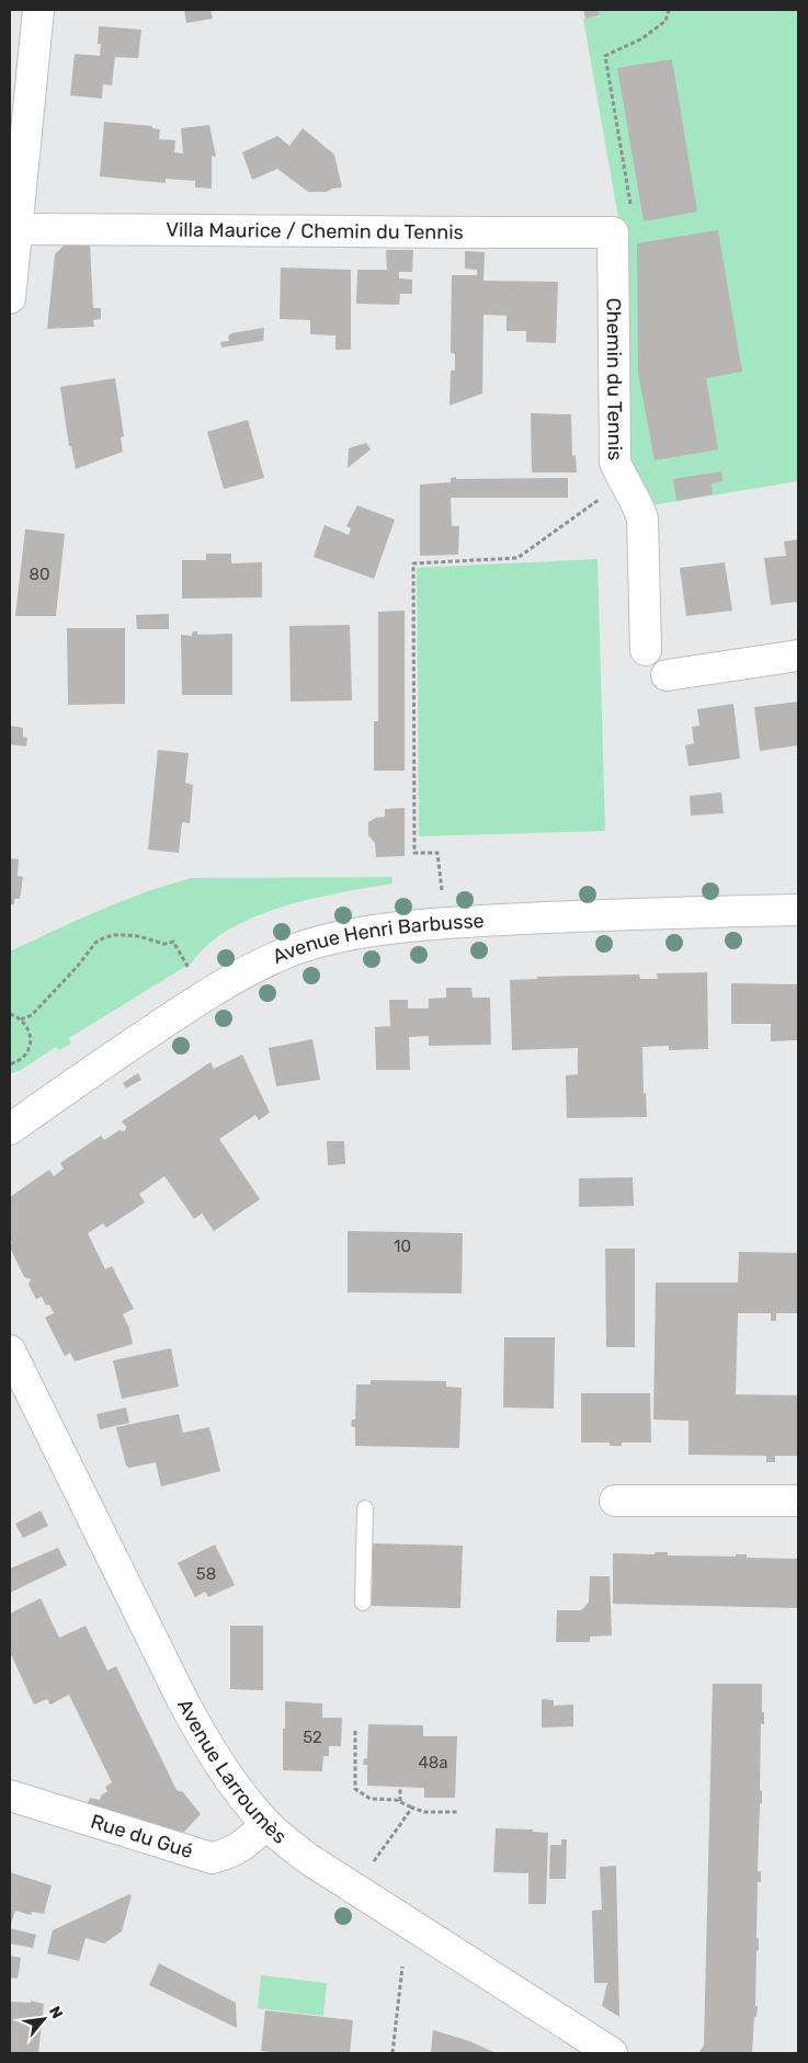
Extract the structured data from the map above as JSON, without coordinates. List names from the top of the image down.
{
  "streets": {
    "main road": [
      "Villa Maurice / Chemin du Tennis",
      "Chemin du Tennis",
      "Avenue Henri Barbusse",
      "Avenue Larroumès",
      "Rue du Gué"
    ]
  },
  "crossings": [
    ["Villa Maurice / Chemin du Tennis", "Chemin du Tennis"],
    ["Avenue Larroumès", "Rue du Gué"]
  ],
  "house_numbers": [
    "80",
    "10",
    "58",
    "52",
    "48a"
  ],
  "north": "top right"
}
